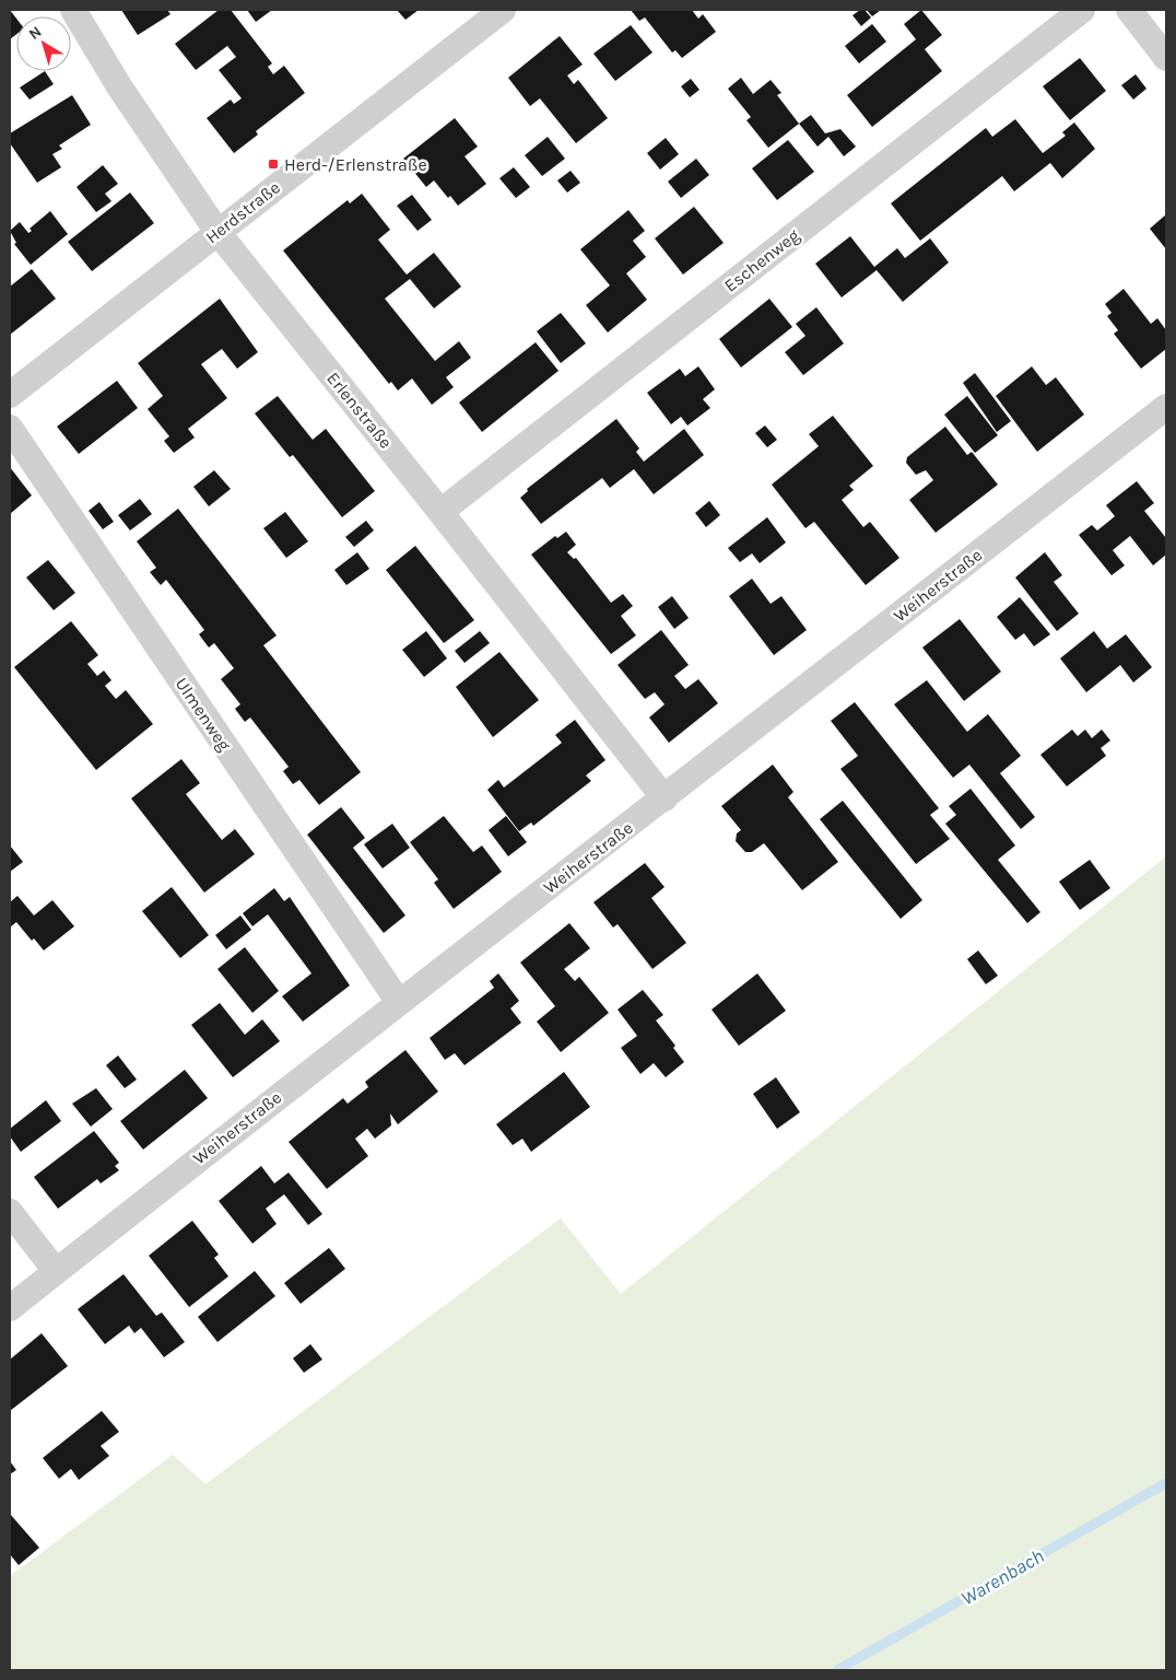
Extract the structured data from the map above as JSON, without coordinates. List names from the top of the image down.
{
  "streets": {
    "street": [
      "Herdstraße",
      "Eschenweg",
      "Erlenstraße",
      "Weiherstraße",
      "Ulmenweg"
    ]
  },
  "crossings": [
    ["Herdstraße", "Erlenstraße"],
    ["Eschenweg", "Erlenstraße"],
    ["Erlenstraße", "Weiherstraße"],
    ["Weiherstraße", "Ulmenweg"]
  ],
  "water": ["Warenbach"],
  "places": {
    "transit": ["Herd-/Erlenstraße"]
  },
  "north": "top left"
}
